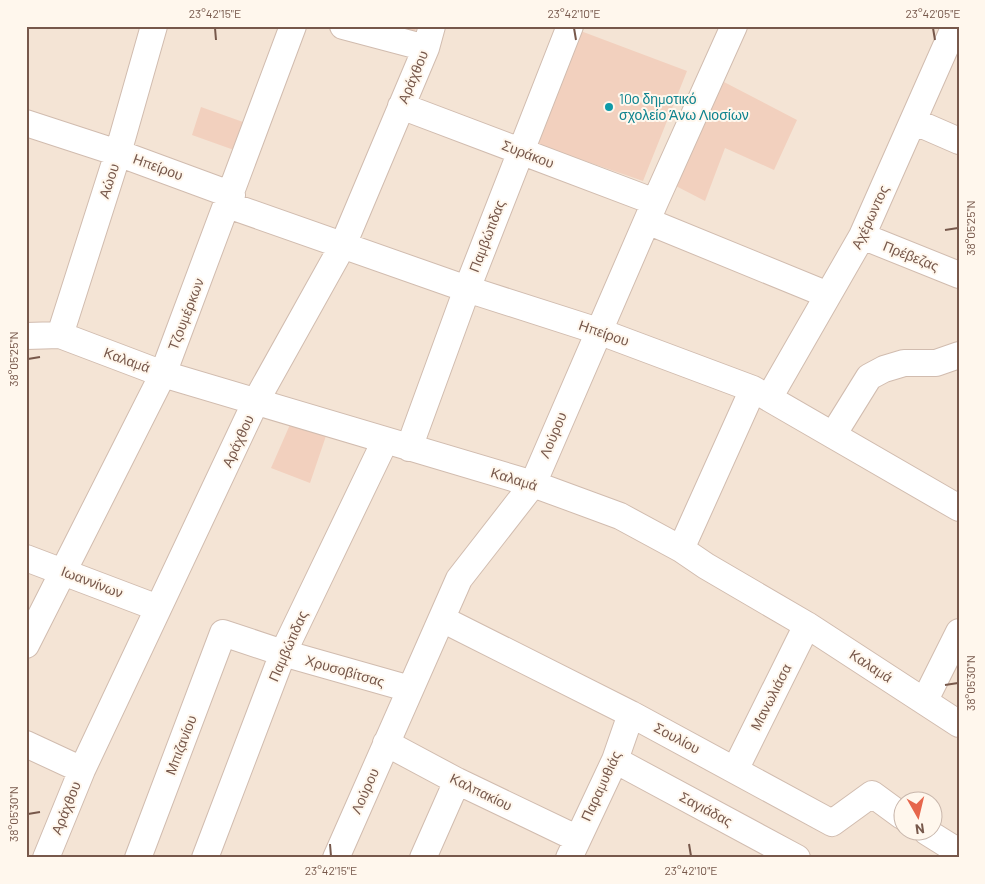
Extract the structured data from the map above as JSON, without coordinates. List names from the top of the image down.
{
  "streets": {
    "street": [
      "Αράχθου",
      "Συράκου",
      "Ηπείρου",
      "Αώου",
      "Αχέρωντος",
      "Παμβώτιδας",
      "Πρέβεζας",
      "Τζουμέρκων",
      "Καλαμά",
      "Λούρου",
      "Ιωαννίνων",
      "Χρυσοβίτσας",
      "Μανωλιάσα",
      "Σουλίου",
      "Μπιζανίου",
      "Παραμυθιάς",
      "Καλπακίου",
      "Σαγιάδας"
    ]
  },
  "crossings": [
    ["Αράχθου", "Συράκου"],
    ["Αράχθου", "Ηπείρου"],
    ["Αράχθου", "Καλαμά"],
    ["Αράχθου", "Ιωαννίνων"],
    ["Συράκου", "Αχέρωντος"],
    ["Συράκου", "Παμβώτιδας"],
    ["Συράκου", "Λούρου"],
    ["Ηπείρου", "Αώου"],
    ["Ηπείρου", "Αχέρωντος"],
    ["Ηπείρου", "Παμβώτιδας"],
    ["Ηπείρου", "Τζουμέρκων"],
    ["Ηπείρου", "Λούρου"],
    ["Αώου", "Καλαμά"],
    ["Αχέρωντος", "Πρέβεζας"],
    ["Αχέρωντος", "Καλαμά"],
    ["Παμβώτιδας", "Καλαμά"],
    ["Παμβώτιδας", "Χρυσοβίτσας"],
    ["Τζουμέρκων", "Καλαμά"],
    ["Τζουμέρκων", "Ιωαννίνων"],
    ["Καλαμά", "Λούρου"],
    ["Καλαμά", "Μανωλιάσα"],
    ["Λούρου", "Χρυσοβίτσας"],
    ["Λούρου", "Σουλίου"],
    ["Λούρου", "Καλπακίου"],
    ["Χρυσοβίτσας", "Μπιζανίου"],
    ["Μανωλιάσα", "Σουλίου"],
    ["Σουλίου", "Παραμυθιάς"],
    ["Παραμυθιάς", "Καλπακίου"],
    ["Παραμυθιάς", "Σαγιάδας"]
  ],
  "places": ["10ο δημοτικό σχολείο Άνω Λιοσίων"],
  "north": "bottom",
  "coordinates": [
    "23°42'15\"E",
    "23°42'10\"E",
    "23°42'05\"E",
    "38°05'25\"N",
    "38°05'30\"N"
  ]
}
